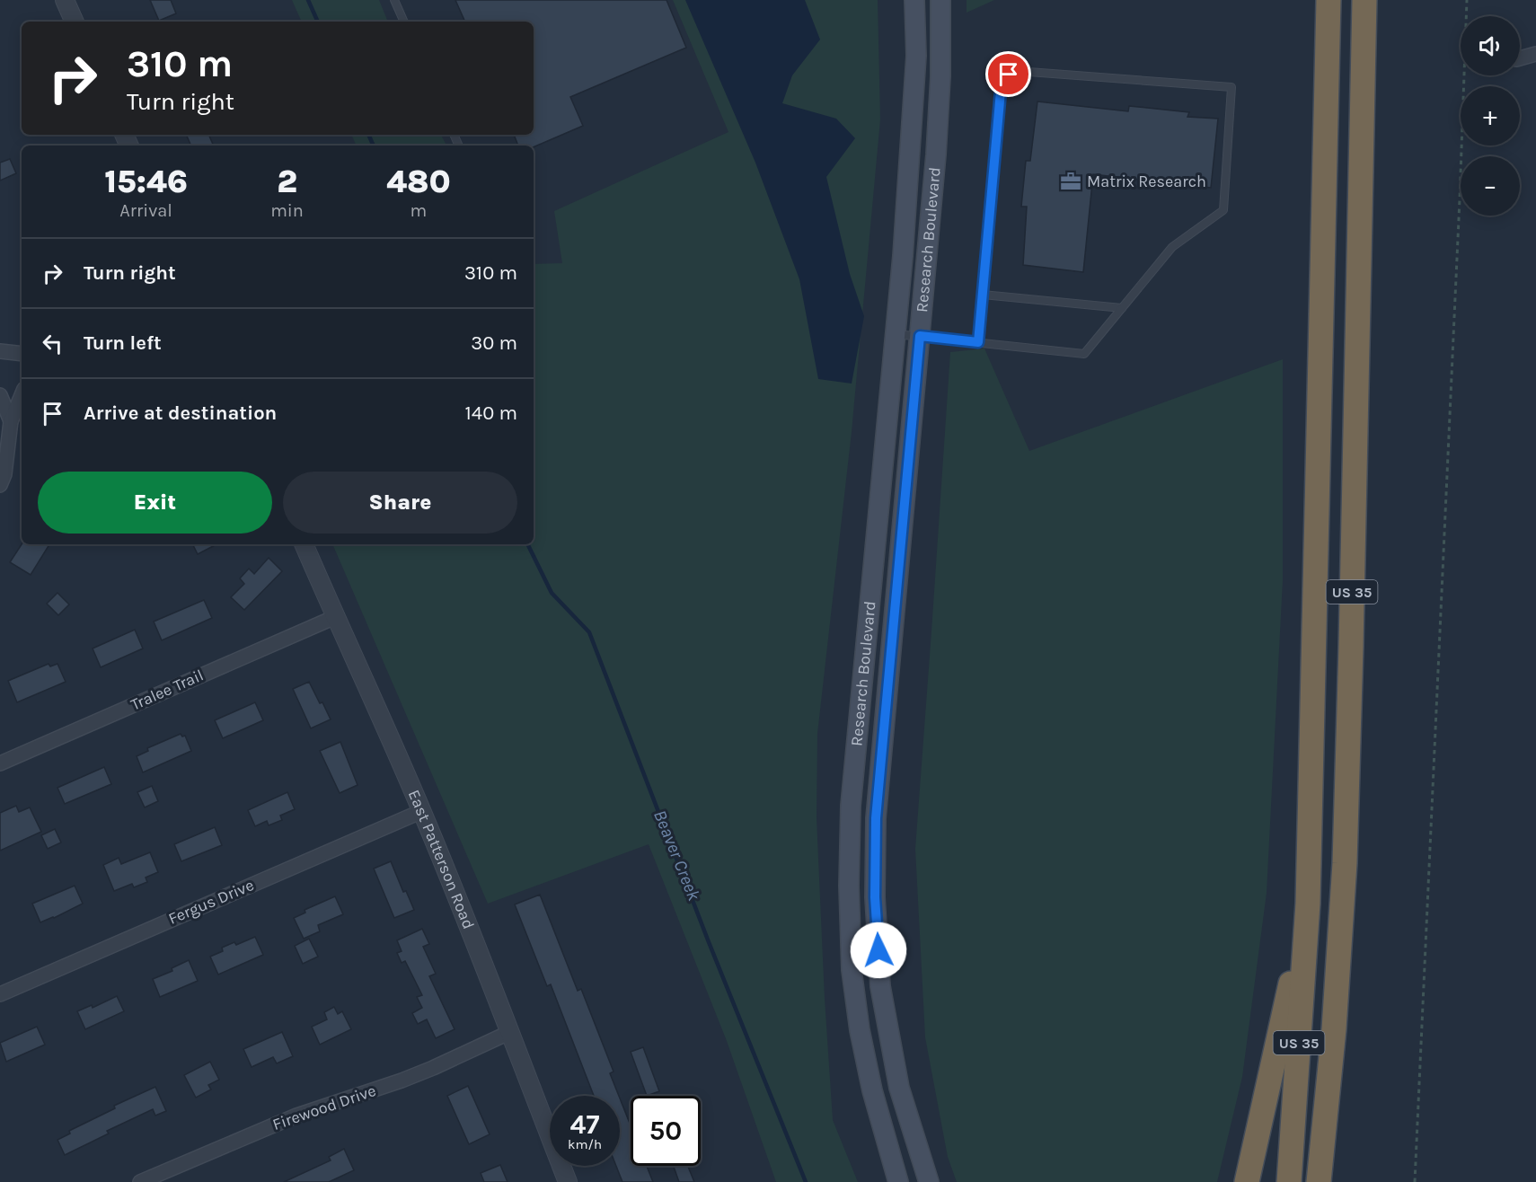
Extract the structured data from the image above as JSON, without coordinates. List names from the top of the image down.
{
  "streets": {
    "highway": ["US 35"],
    "main road": ["Research Boulevard"],
    "street": [
      "Tralee Trail",
      "East Patterson Road",
      "Fergus Drive",
      "Firewood Drive"
    ]
  },
  "crossings": [
    ["Tralee Trail", "East Patterson Road"],
    ["East Patterson Road", "Fergus Drive"],
    ["East Patterson Road", "Firewood Drive"]
  ],
  "water": ["Beaver Creek"],
  "places": {
    "office": ["Matrix Research"]
  },
  "page": {
    "map_buttons": ["+", "−"],
    "turn": ["310 m", "Turn right"],
    "eta": [
      "15:46",
      "Arrival",
      "2",
      "min",
      "480",
      "m"
    ],
    "list": [
      {
        "name": "Turn right",
        "value": "310 m"
      },
      {
        "name": "Turn left",
        "value": "30 m"
      },
      {
        "name": "Arrive at destination",
        "value": "140 m"
      }
    ],
    "buttons": ["Exit", "Share"],
    "speed": "47 km/h",
    "limit": "50"
  }
}
